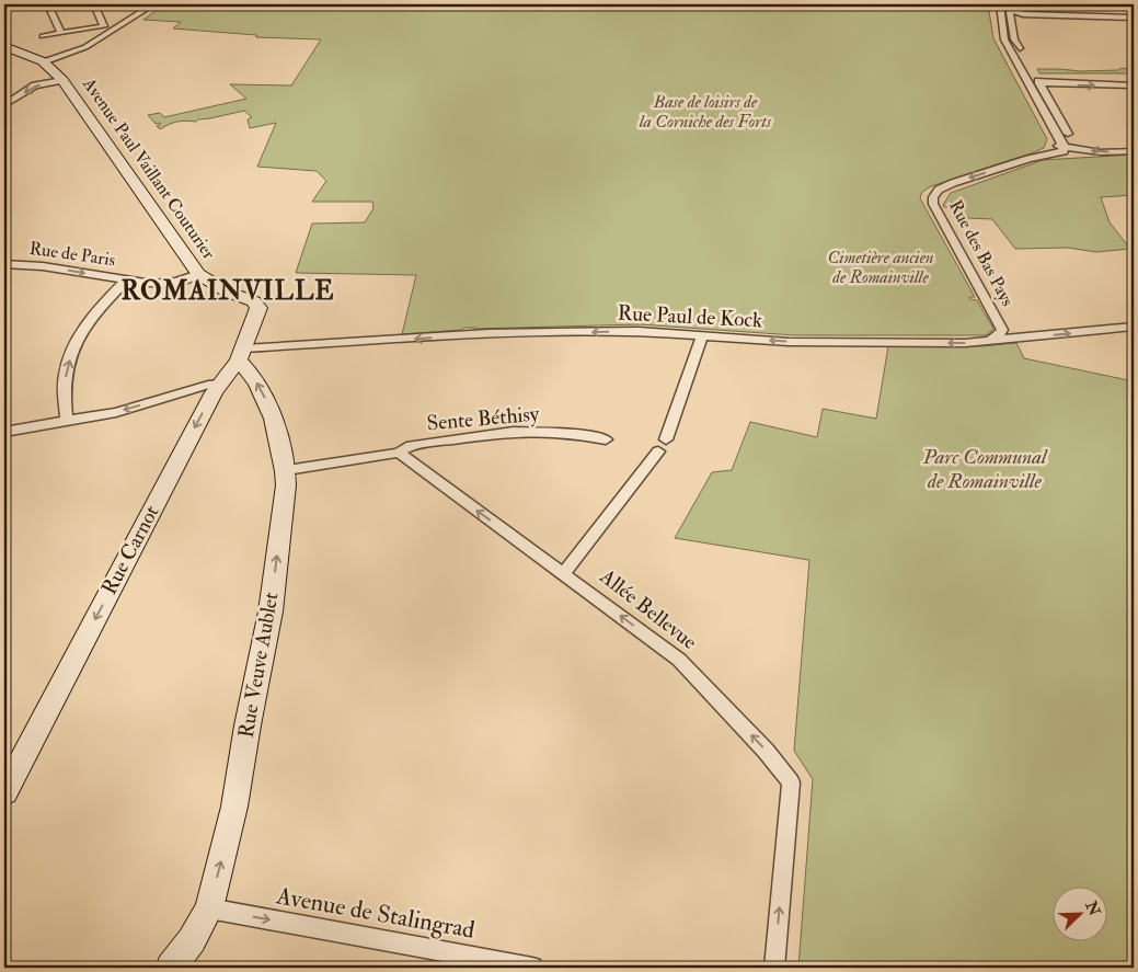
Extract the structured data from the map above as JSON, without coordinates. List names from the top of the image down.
{
  "streets": {
    "main road": ["Avenue Paul Vaillant Couturier", "Rue Carnot", "Rue Veuve Aublet"],
    "street": [
      "Rue des Bas Pays",
      "Rue de Paris",
      "Rue Paul de Kock",
      "Sente Béthisy",
      "Allée Bellevue",
      "Avenue de Stalingrad"
    ]
  },
  "crossings": [
    ["Avenue Paul Vaillant Couturier", "Rue de Paris"],
    ["Avenue Paul Vaillant Couturier", "Rue Carnot"],
    ["Rue des Bas Pays", "Rue Paul de Kock"],
    ["Rue Paul de Kock", "Rue Carnot"],
    ["Rue Paul de Kock", "Rue Veuve Aublet"],
    ["Sente Béthisy", "Allée Bellevue"],
    ["Rue Carnot", "Rue Veuve Aublet"],
    ["Rue Veuve Aublet", "Avenue de Stalingrad"]
  ],
  "one_way": [
    "Rue de Paris",
    "Rue Carnot",
    "Allée Bellevue",
    "Rue Veuve Aublet",
    "Avenue de Stalingrad"
  ],
  "districts": ["ROMAINVILLE"],
  "parks": ["Base de loisirs de la Corniche des Forts", "Cimetière ancien de Romainville", "Parc Communal de Romainville"],
  "north": "top right"
}
